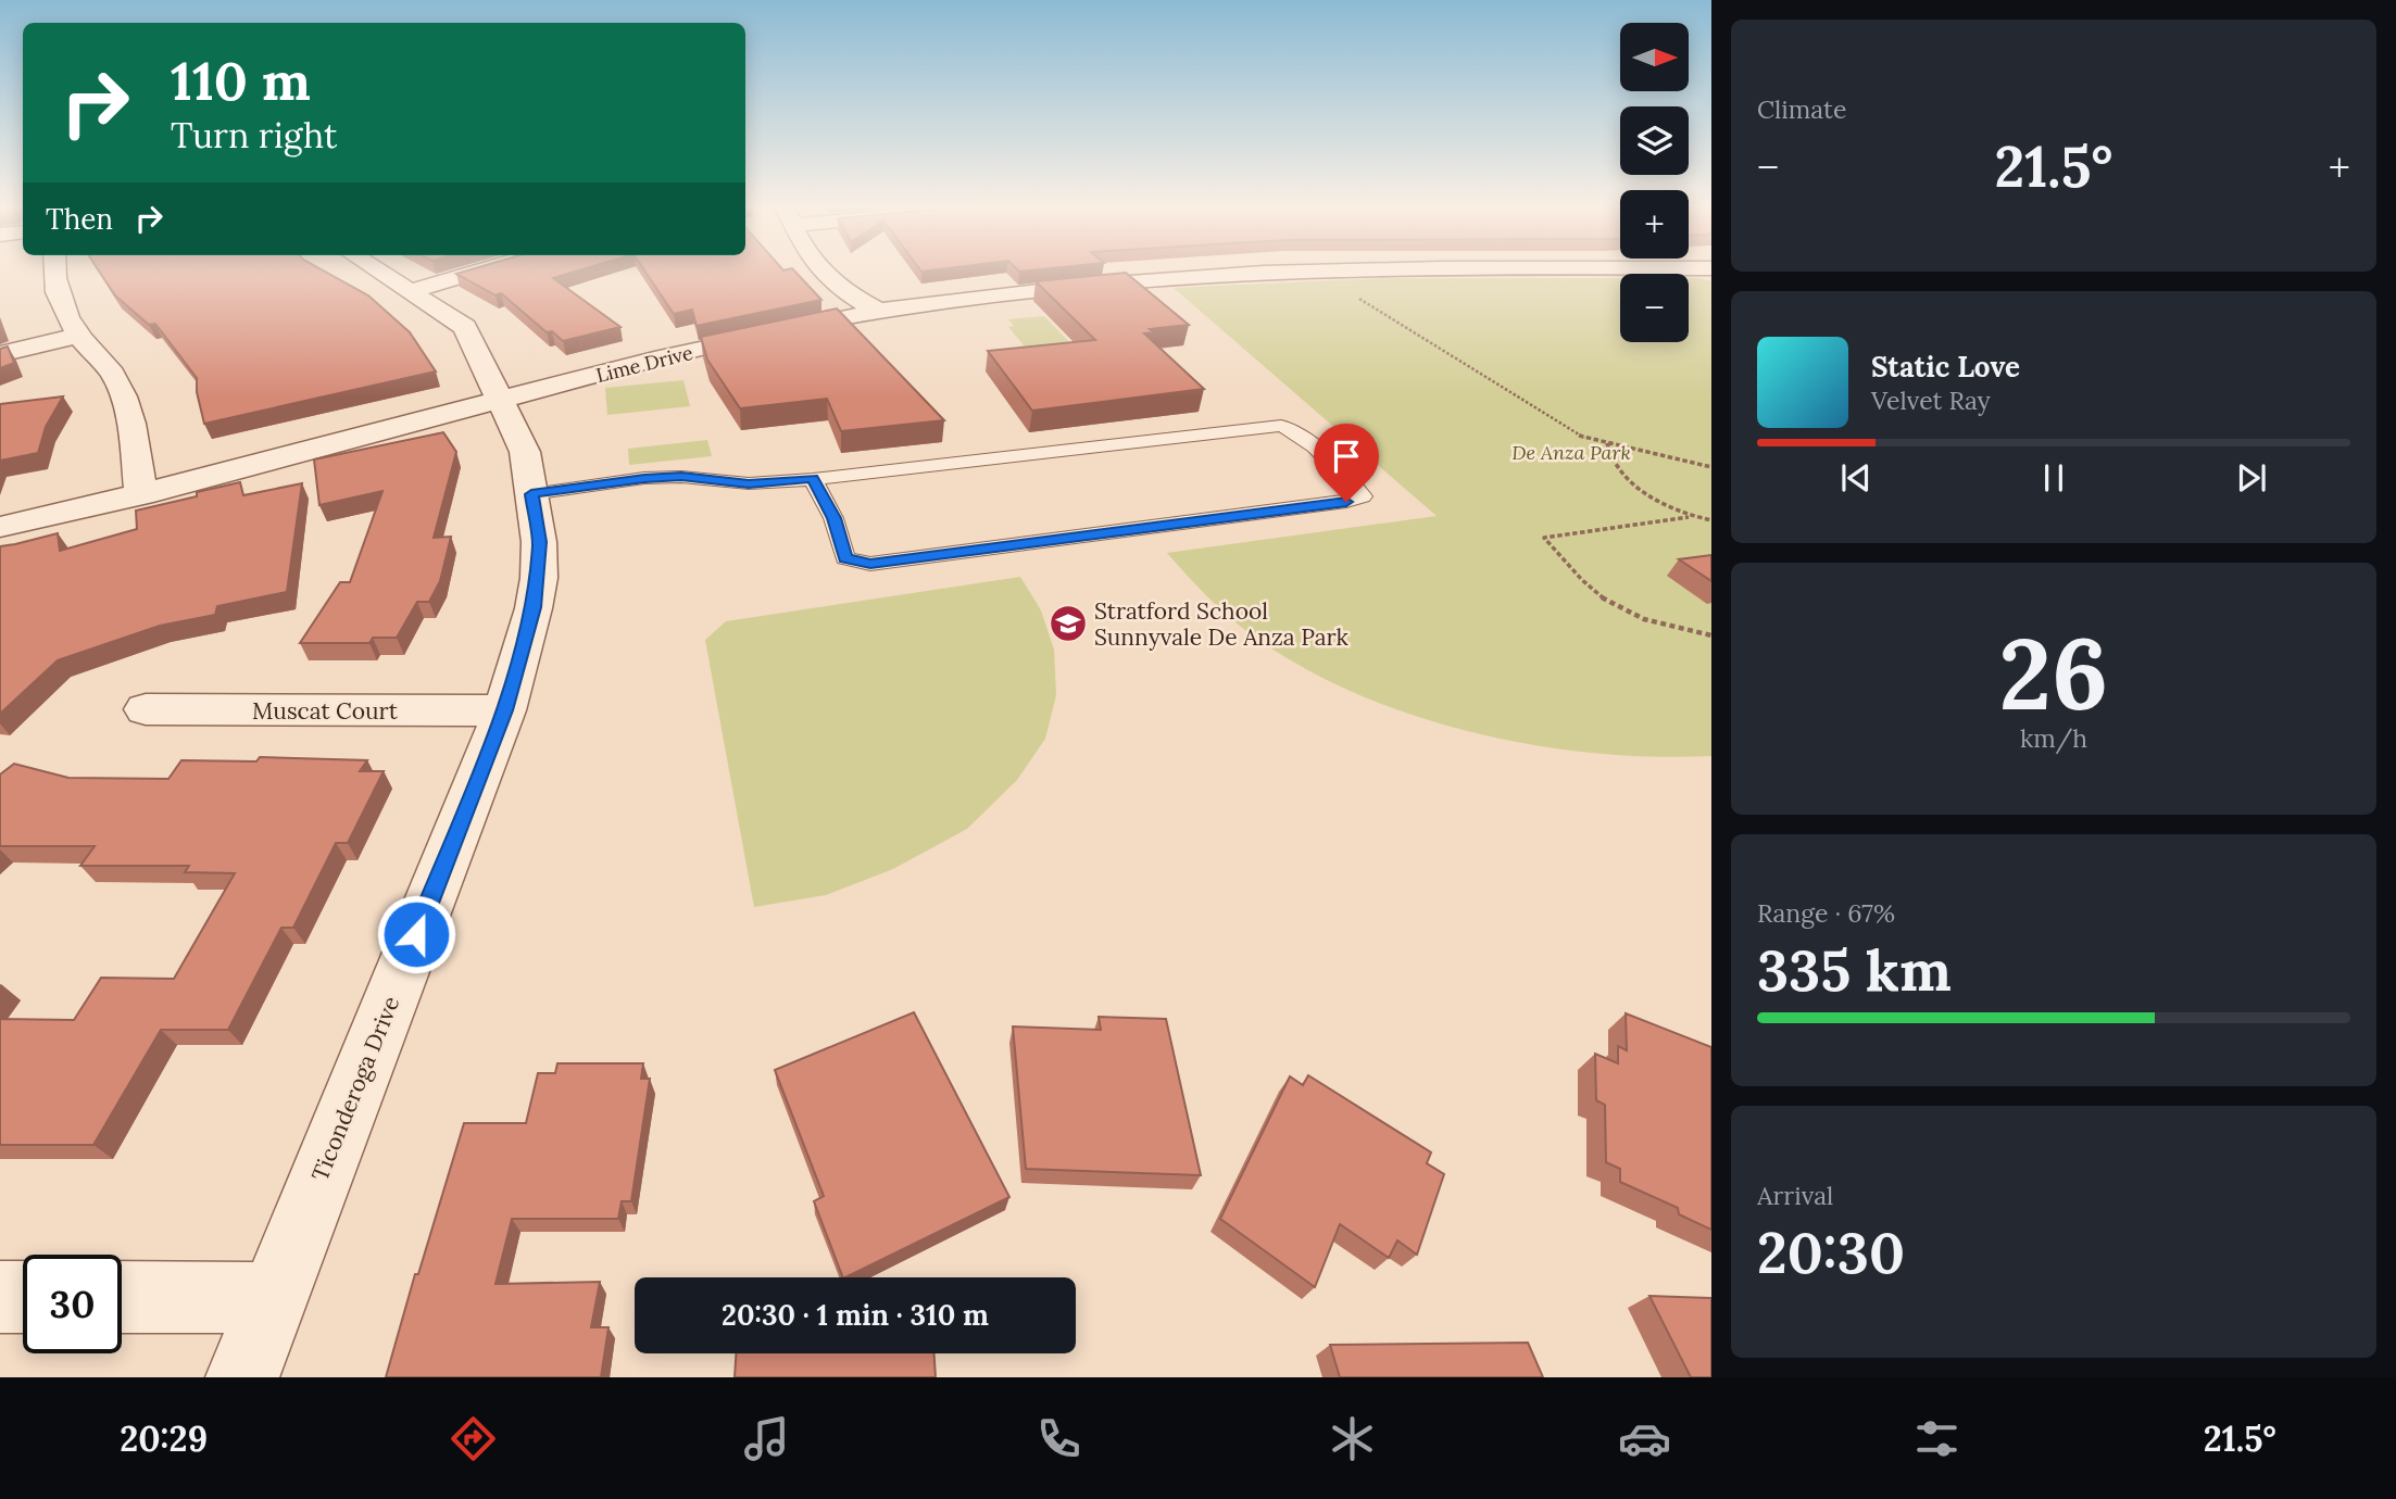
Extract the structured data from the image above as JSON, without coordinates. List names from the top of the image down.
{
  "streets": {
    "street": ["Lime Drive", "Muscat Court", "Ticonderoga Drive"]
  },
  "crossings": [
    ["Lime Drive", "Ticonderoga Drive"],
    ["Muscat Court", "Ticonderoga Drive"]
  ],
  "parks": ["De Anza Park"],
  "places": {
    "school or university": ["Stratford School Sunnyvale De Anza Park"]
  },
  "north": "right",
  "page": {
    "tile": [
      "Climate",
      ["26", "km/h"],
      ["Range · 67%", "335 km"],
      ["Arrival", "20:30"]
    ],
    "map_buttons": ["+", "−"],
    "turn": ["110 m", "Turn right"],
    "heat": ["−", "21.5°", "+"],
    "then": "Then",
    "song": ["Static Love", "Velvet Ray"],
    "limit": "30",
    "trip": "20:30 · 1 min · 310 m",
    "tabs": ["20:29", "21.5°"]
  }
}
